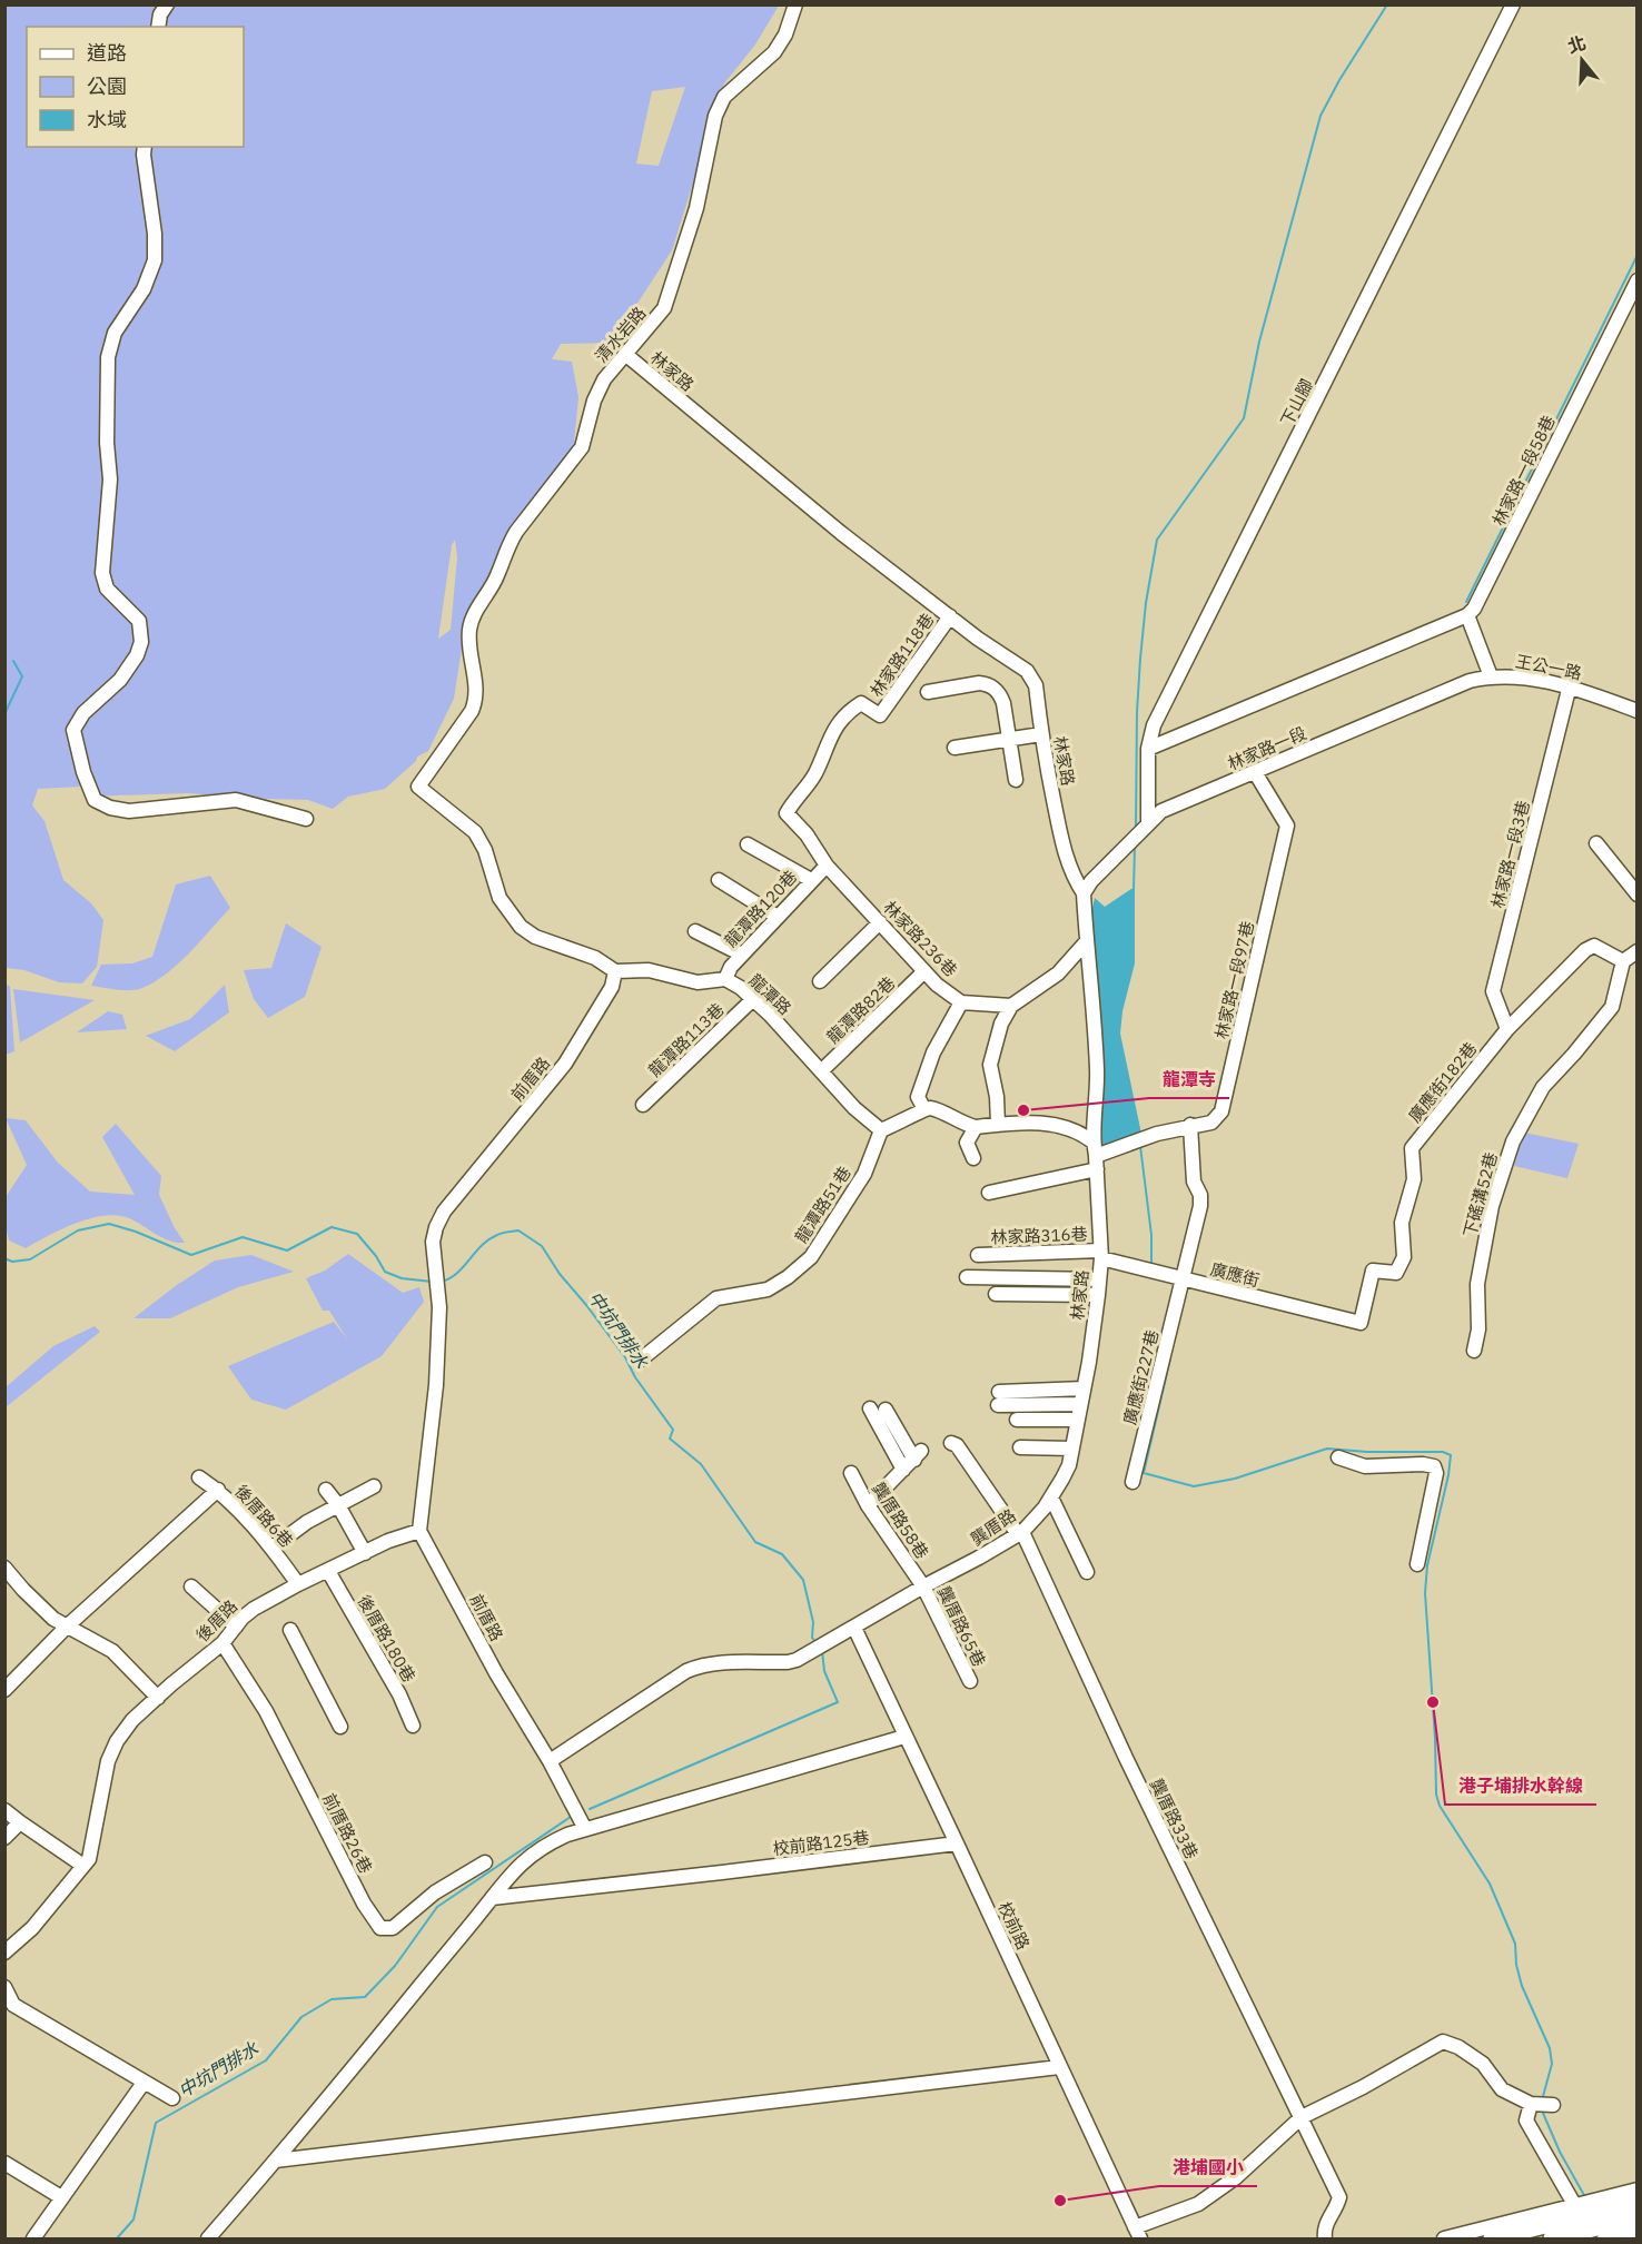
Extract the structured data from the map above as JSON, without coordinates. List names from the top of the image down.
{
  "streets": {
    "street": [
      "清水岩路",
      "林家路",
      "下山腳",
      "林家路一段58巷",
      "林家路118巷",
      "王公一路",
      "林家路一段",
      "林家路一段3巷",
      "龍潭路120巷",
      "林家路236巷",
      "林家路一段97巷",
      "龍潭路",
      "龍潭路82巷",
      "龍潭路113巷",
      "前厝路",
      "廣應街182巷",
      "下磘溝52巷",
      "龍潭路51巷",
      "林家路316巷",
      "廣應街",
      "廣應街227巷",
      "後厝路6巷",
      "龔厝路58巷",
      "龔厝路",
      "後厝路",
      "龔厝路65巷",
      "後厝路180巷",
      "龔厝路33巷",
      "前厝路26巷",
      "校前路125巷",
      "校前路"
    ]
  },
  "crossings": [
    ["清水岩路", "林家路"],
    ["清水岩路", "龍潭路"],
    ["清水岩路", "前厝路"],
    ["林家路", "林家路118巷"],
    ["林家路", "林家路一段"],
    ["林家路", "林家路一段97巷"],
    ["林家路", "林家路316巷"],
    ["林家路", "廣應街"],
    ["林家路", "龔厝路"],
    ["下山腳", "林家路一段"],
    ["林家路118巷", "林家路236巷"],
    ["王公一路", "林家路一段"],
    ["王公一路", "林家路一段3巷"],
    ["林家路一段", "林家路一段97巷"],
    ["林家路一段3巷", "廣應街182巷"],
    ["龍潭路120巷", "林家路236巷"],
    ["龍潭路120巷", "龍潭路"],
    ["林家路236巷", "龍潭路82巷"],
    ["林家路一段97巷", "廣應街227巷"],
    ["龍潭路", "龍潭路82巷"],
    ["龍潭路", "龍潭路113巷"],
    ["龍潭路", "前厝路"],
    ["龍潭路", "龍潭路51巷"],
    ["前厝路", "龔厝路"],
    ["前厝路", "後厝路"],
    ["廣應街182巷", "下磘溝52巷"],
    ["廣應街182巷", "廣應街"],
    ["林家路316巷", "廣應街"],
    ["廣應街", "廣應街227巷"],
    ["後厝路6巷", "後厝路"],
    ["龔厝路58巷", "龔厝路"],
    ["龔厝路58巷", "龔厝路65巷"],
    ["龔厝路", "龔厝路65巷"],
    ["龔厝路", "龔厝路33巷"],
    ["龔厝路", "校前路"],
    ["後厝路", "後厝路180巷"],
    ["後厝路", "前厝路26巷"],
    ["校前路125巷", "校前路"]
  ],
  "water": ["中坑門排水"],
  "places": ["龍潭寺", "港子埔排水幹線", "港埔國小"],
  "legend": ["道路", "公園", "水域"],
  "north": "top"
}
